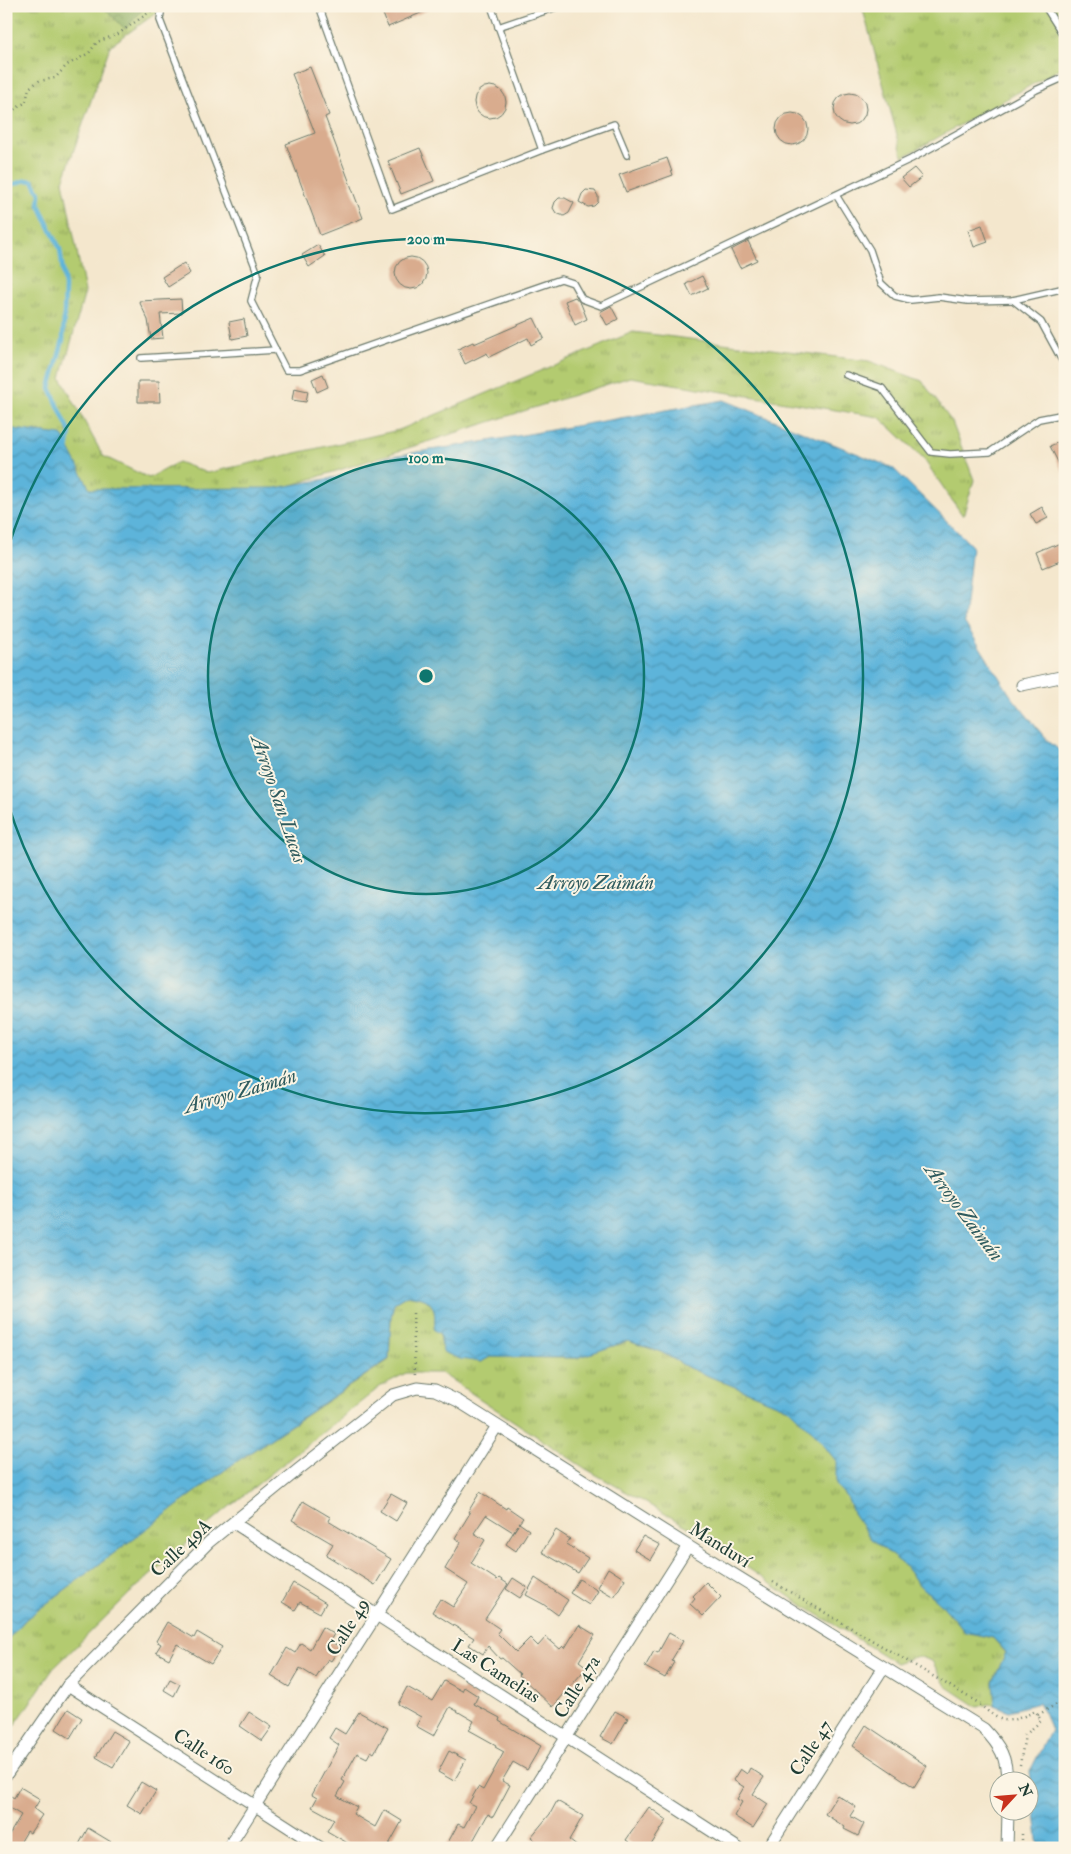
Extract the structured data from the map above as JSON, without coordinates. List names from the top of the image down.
{
  "streets": {
    "street": [
      "Manduví",
      "Calle 49A",
      "Calle 49",
      "Las Camelias",
      "Calle 47a",
      "Calle 47",
      "Calle 160"
    ]
  },
  "crossings": [
    ["Manduví", "Calle 49A"],
    ["Manduví", "Calle 49"],
    ["Manduví", "Calle 47a"],
    ["Manduví", "Calle 47"],
    ["Calle 49A", "Las Camelias"],
    ["Calle 49A", "Calle 160"],
    ["Calle 49", "Las Camelias"],
    ["Calle 49", "Calle 160"],
    ["Las Camelias", "Calle 47a"]
  ],
  "water": ["Arroyo San Lucas", "Arroyo Zaimán"],
  "north": "top right",
  "rings": ["200 m", "100 m"]
}
